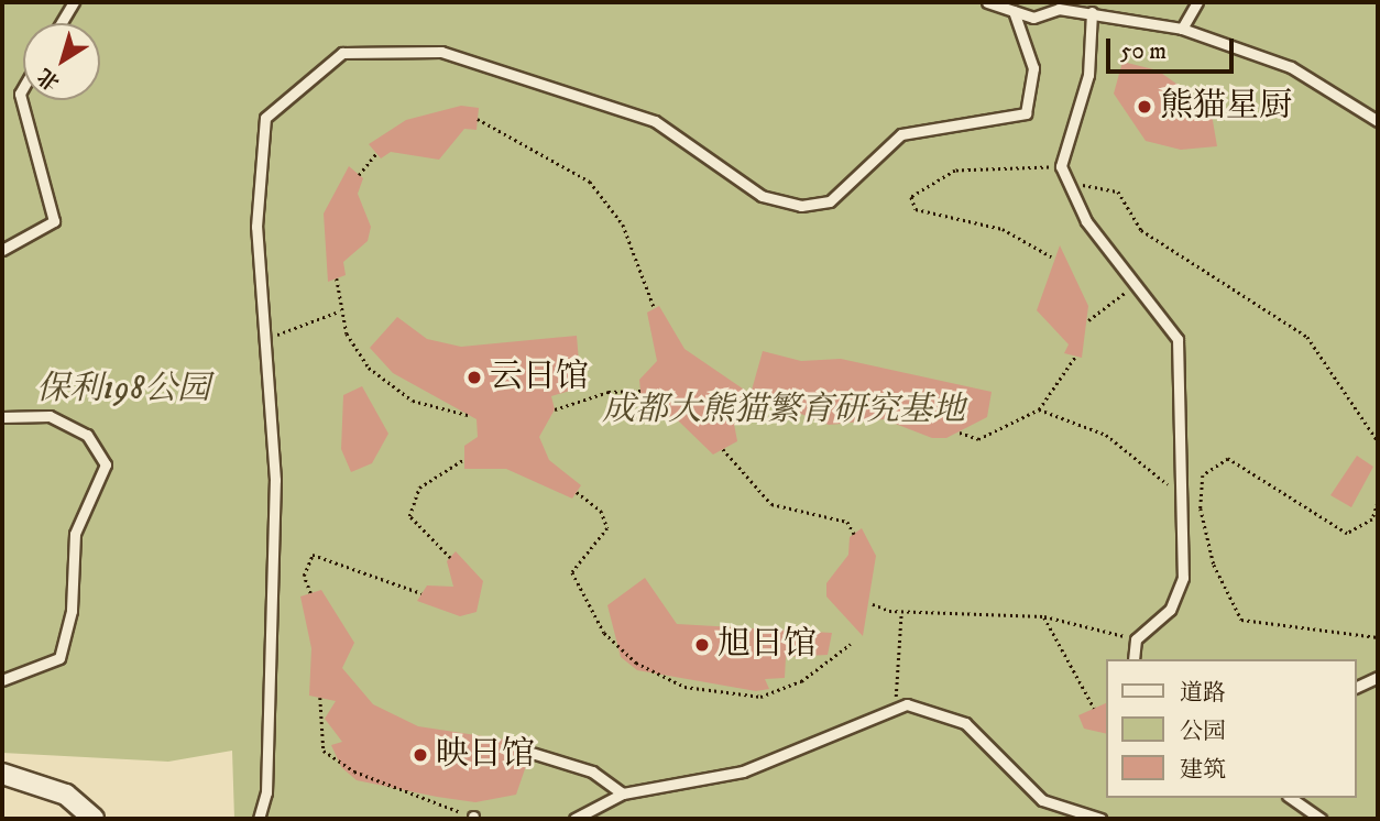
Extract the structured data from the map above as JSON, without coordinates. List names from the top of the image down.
{
  "parks": ["保利198公园", "成都大熊猫繁育研究基地"],
  "places": [
    "熊猫星厨",
    "云日馆",
    "旭日馆",
    "映日馆"
  ],
  "legend": ["道路", "公园", "建筑"],
  "scale_bar": "50 m",
  "north": "bottom left"
}
